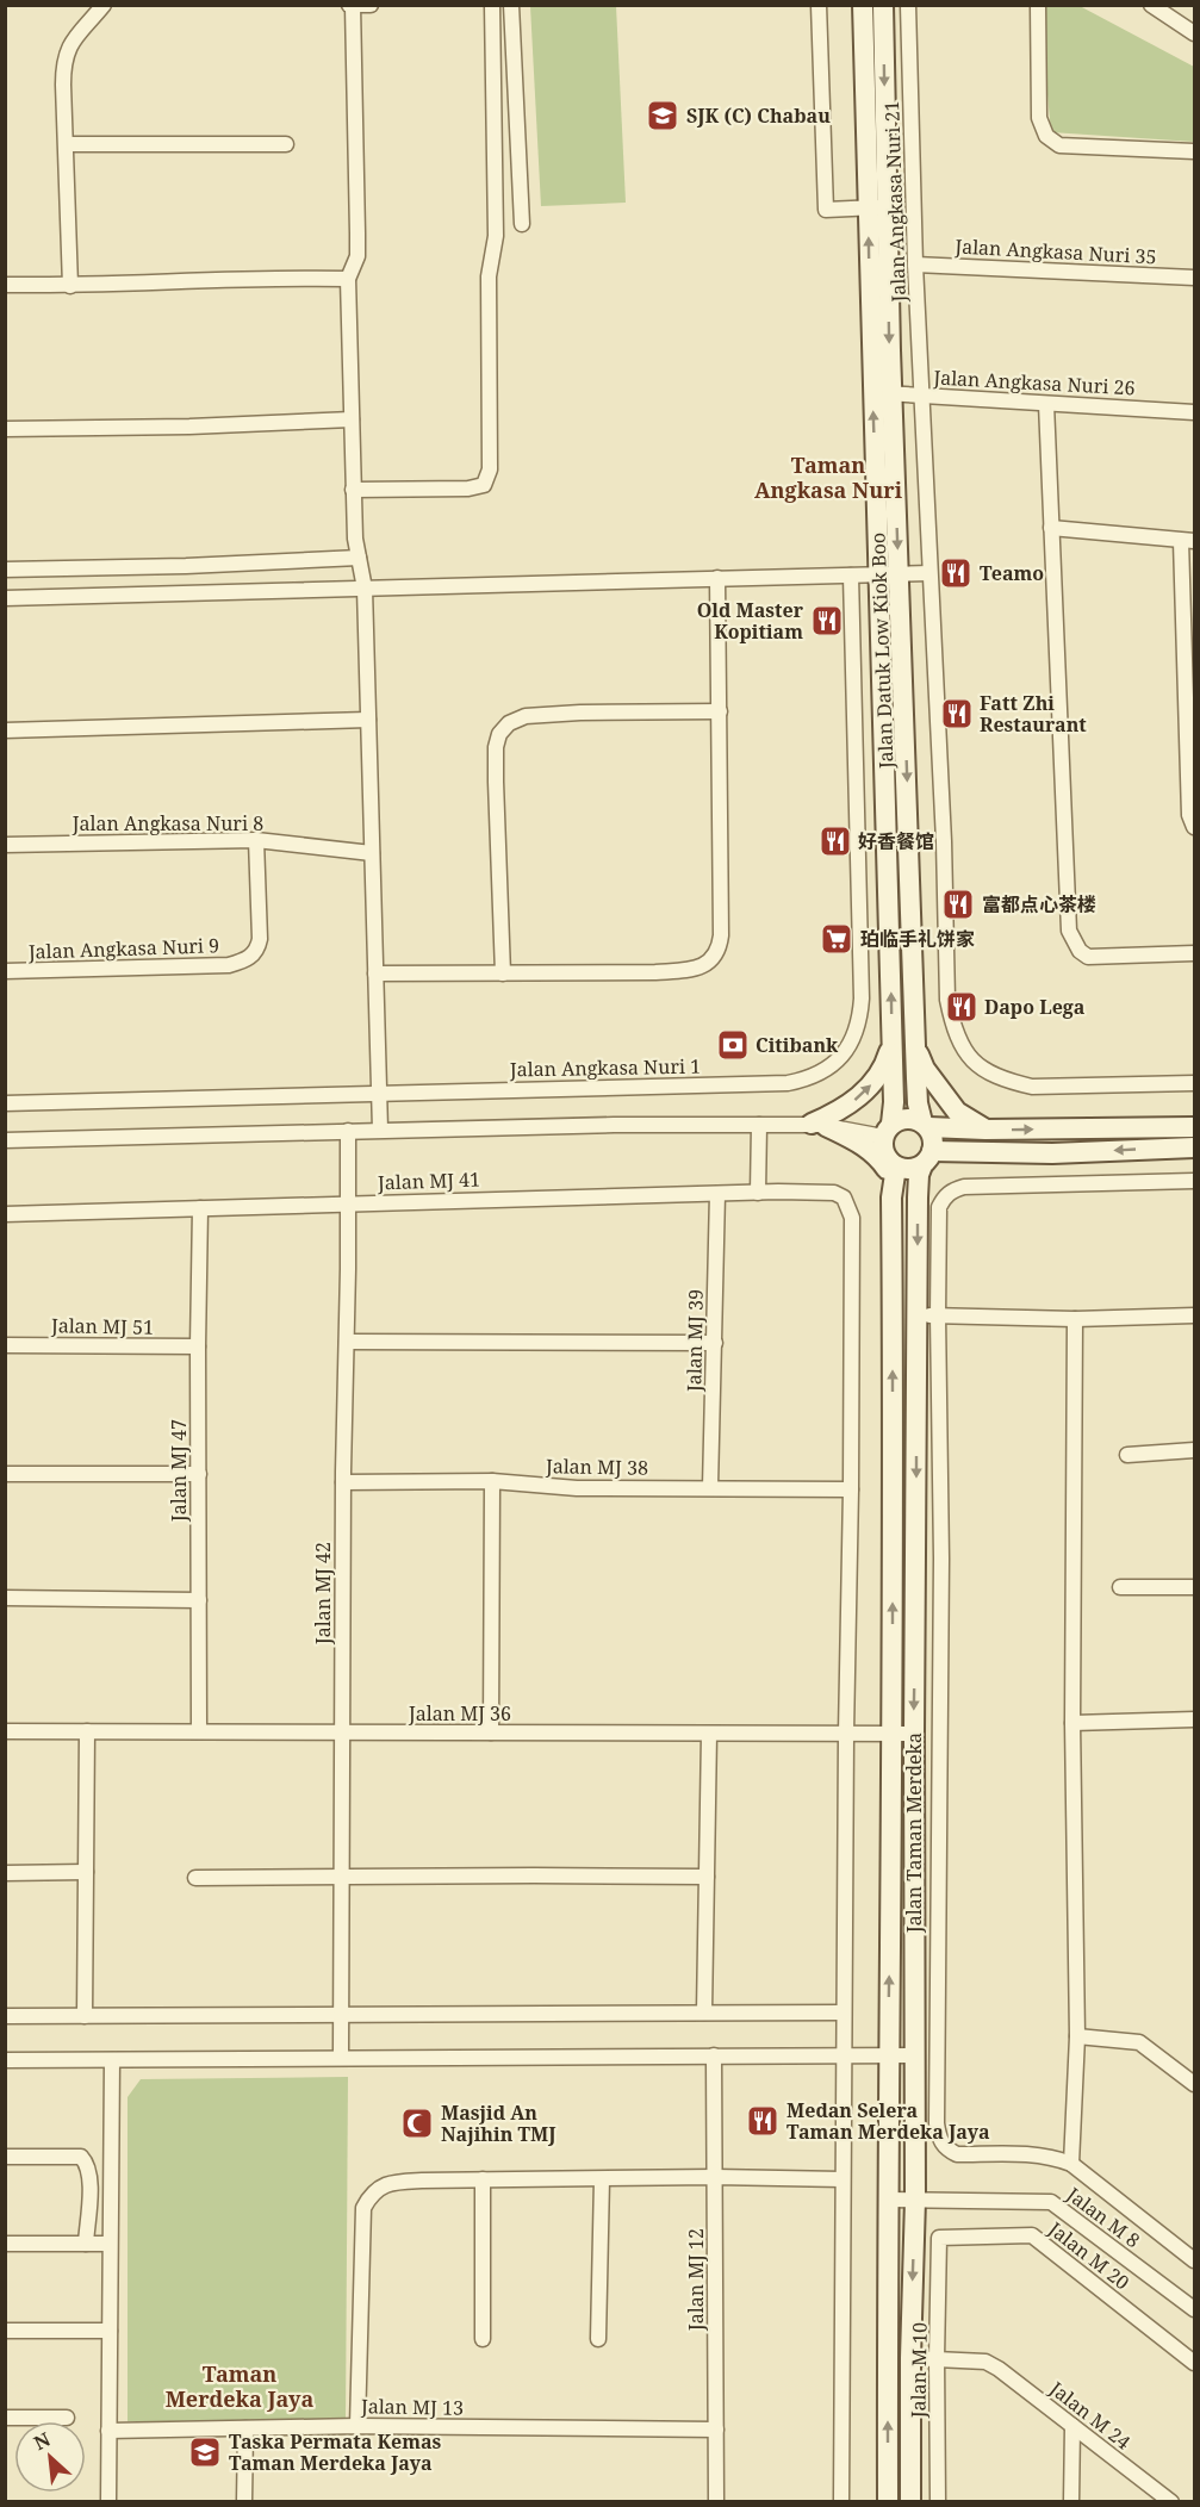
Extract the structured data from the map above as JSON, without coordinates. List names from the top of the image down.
{
  "streets": {
    "main road": ["Jalan Datuk Low Kiok Boo", "Jalan Taman Merdeka"],
    "street": [
      "Jalan Angkasa Nuri 21",
      "Jalan Angkasa Nuri 35",
      "Jalan Angkasa Nuri 26",
      "Jalan Angkasa Nuri 8",
      "Jalan Angkasa Nuri 9",
      "Jalan Angkasa Nuri 1",
      "Jalan MJ 41",
      "Jalan MJ 51",
      "Jalan MJ 39",
      "Jalan MJ 38",
      "Jalan MJ 47",
      "Jalan MJ 42",
      "Jalan MJ 36",
      "Jalan M 8",
      "Jalan M 20",
      "Jalan MJ 12",
      "Jalan M 10",
      "Jalan MJ 13",
      "Jalan M 24"
    ]
  },
  "crossings": [
    ["Jalan Angkasa Nuri 21", "Jalan Angkasa Nuri 35"],
    ["Jalan Angkasa Nuri 21", "Jalan Angkasa Nuri 26"],
    ["Jalan Angkasa Nuri 26", "Jalan Datuk Low Kiok Boo"],
    ["Jalan Datuk Low Kiok Boo", "Jalan Taman Merdeka"],
    ["Jalan Angkasa Nuri 8", "Jalan Angkasa Nuri 9"],
    ["Jalan MJ 41", "Jalan MJ 39"],
    ["Jalan MJ 41", "Jalan MJ 38"],
    ["Jalan MJ 41", "Jalan MJ 47"],
    ["Jalan MJ 41", "Jalan MJ 42"],
    ["Jalan MJ 51", "Jalan MJ 47"],
    ["Jalan MJ 39", "Jalan MJ 38"],
    ["Jalan MJ 38", "Jalan MJ 42"],
    ["Jalan MJ 47", "Jalan MJ 36"],
    ["Jalan MJ 42", "Jalan MJ 36"],
    ["Jalan MJ 36", "Jalan Taman Merdeka"],
    ["Jalan Taman Merdeka", "Jalan M 8"],
    ["Jalan M 20", "Jalan M 10"],
    ["Jalan MJ 12", "Jalan MJ 13"],
    ["Jalan M 10", "Jalan M 24"]
  ],
  "districts": ["Taman Angkasa Nuri", "Taman Merdeka Jaya"],
  "places": {
    "school or university": ["SJK (C) Chabau", "Taska Permata Kemas Taman Merdeka Jaya"],
    "restaurant": [
      "Teamo",
      "Old Master Kopitiam",
      "Fatt Zhi Restaurant",
      "好香餐馆",
      "富都点心茶楼",
      "Dapo Lega",
      "Medan Selera Taman Merdeka Jaya"
    ],
    "supermarket": ["珀临手礼饼家"],
    "bank": ["Citibank"],
    "mosque": ["Masjid An Najihin TMJ"]
  },
  "north": "top left"
}
